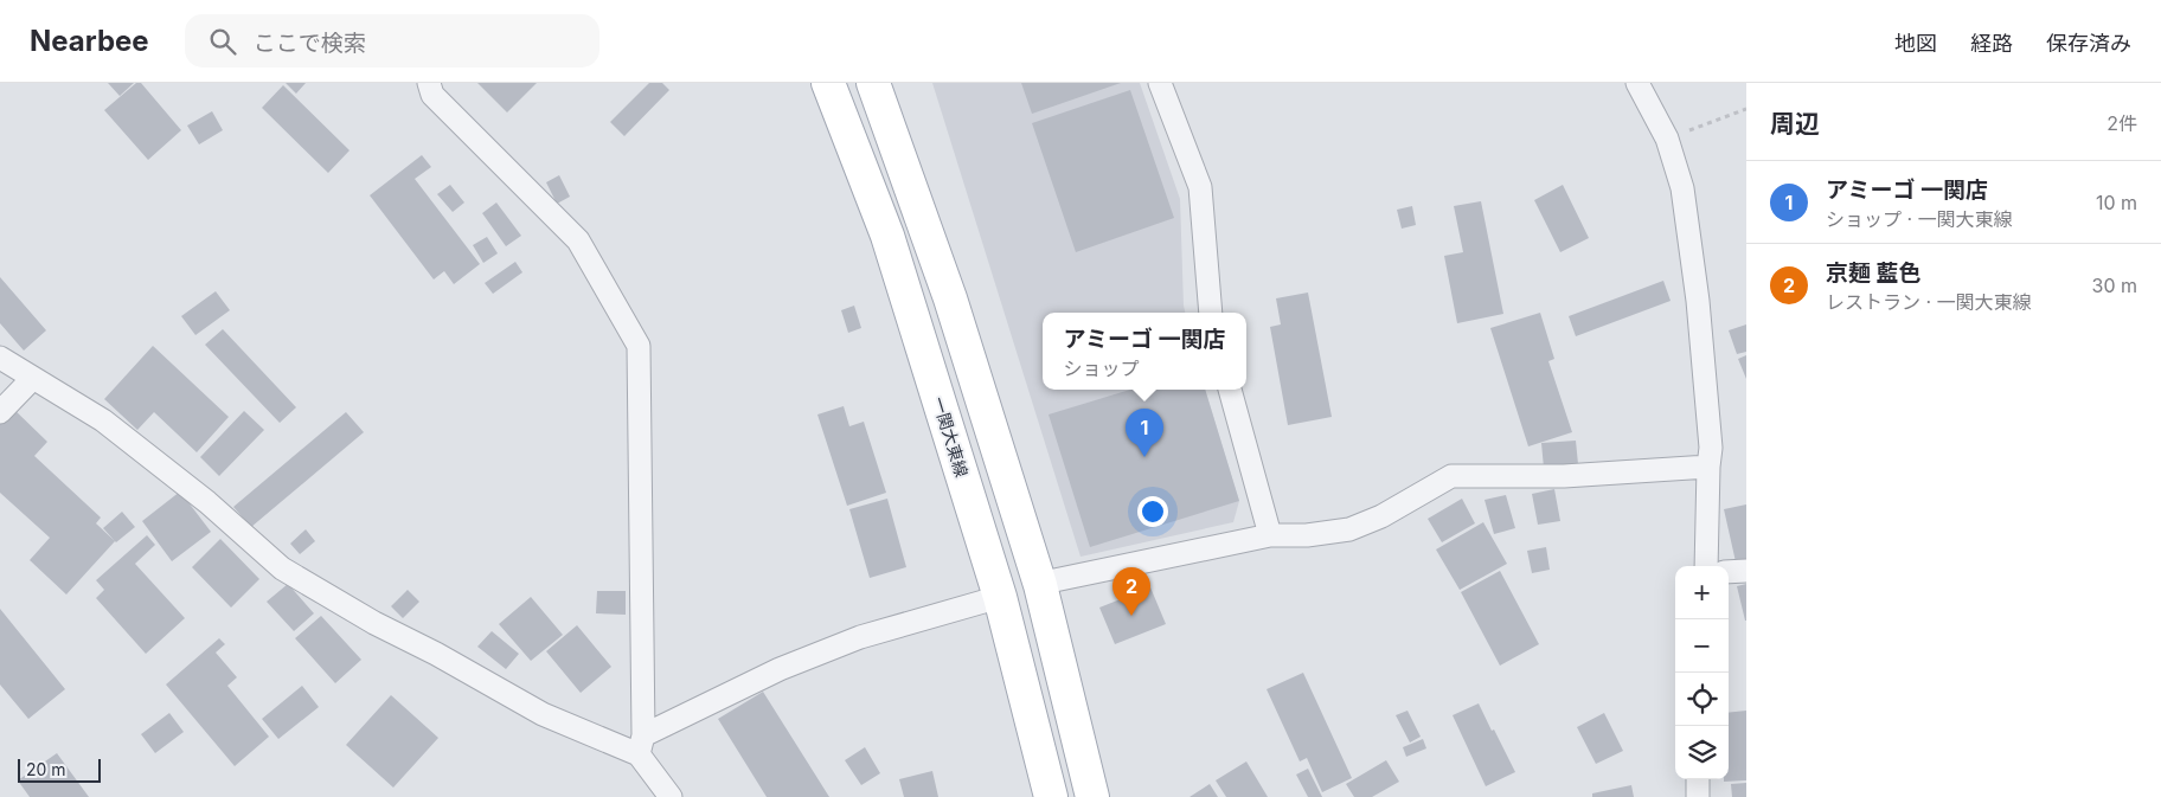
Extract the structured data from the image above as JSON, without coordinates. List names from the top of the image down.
{
  "streets": {
    "main road": ["一関大東線"]
  },
  "scale_bar": "20 m",
  "page": {
    "header": "Nearbee",
    "search": "ここで検索",
    "nav": ["地図", "経路", "保存済み"],
    "heading": ["周辺", "2件"],
    "list": [
      {
        "mark": "1",
        "name": "アミーゴ 一関店",
        "note": "ショップ · 一関大東線",
        "value": "10 m"
      },
      {
        "mark": "2",
        "name": "京麺 藍色",
        "note": "レストラン · 一関大東線",
        "value": "30 m"
      }
    ],
    "popup": ["アミーゴ 一関店", "ショップ"],
    "pins": ["1", "2"],
    "map_buttons": ["+", "−"],
    "scale": "20 m"
  }
}
